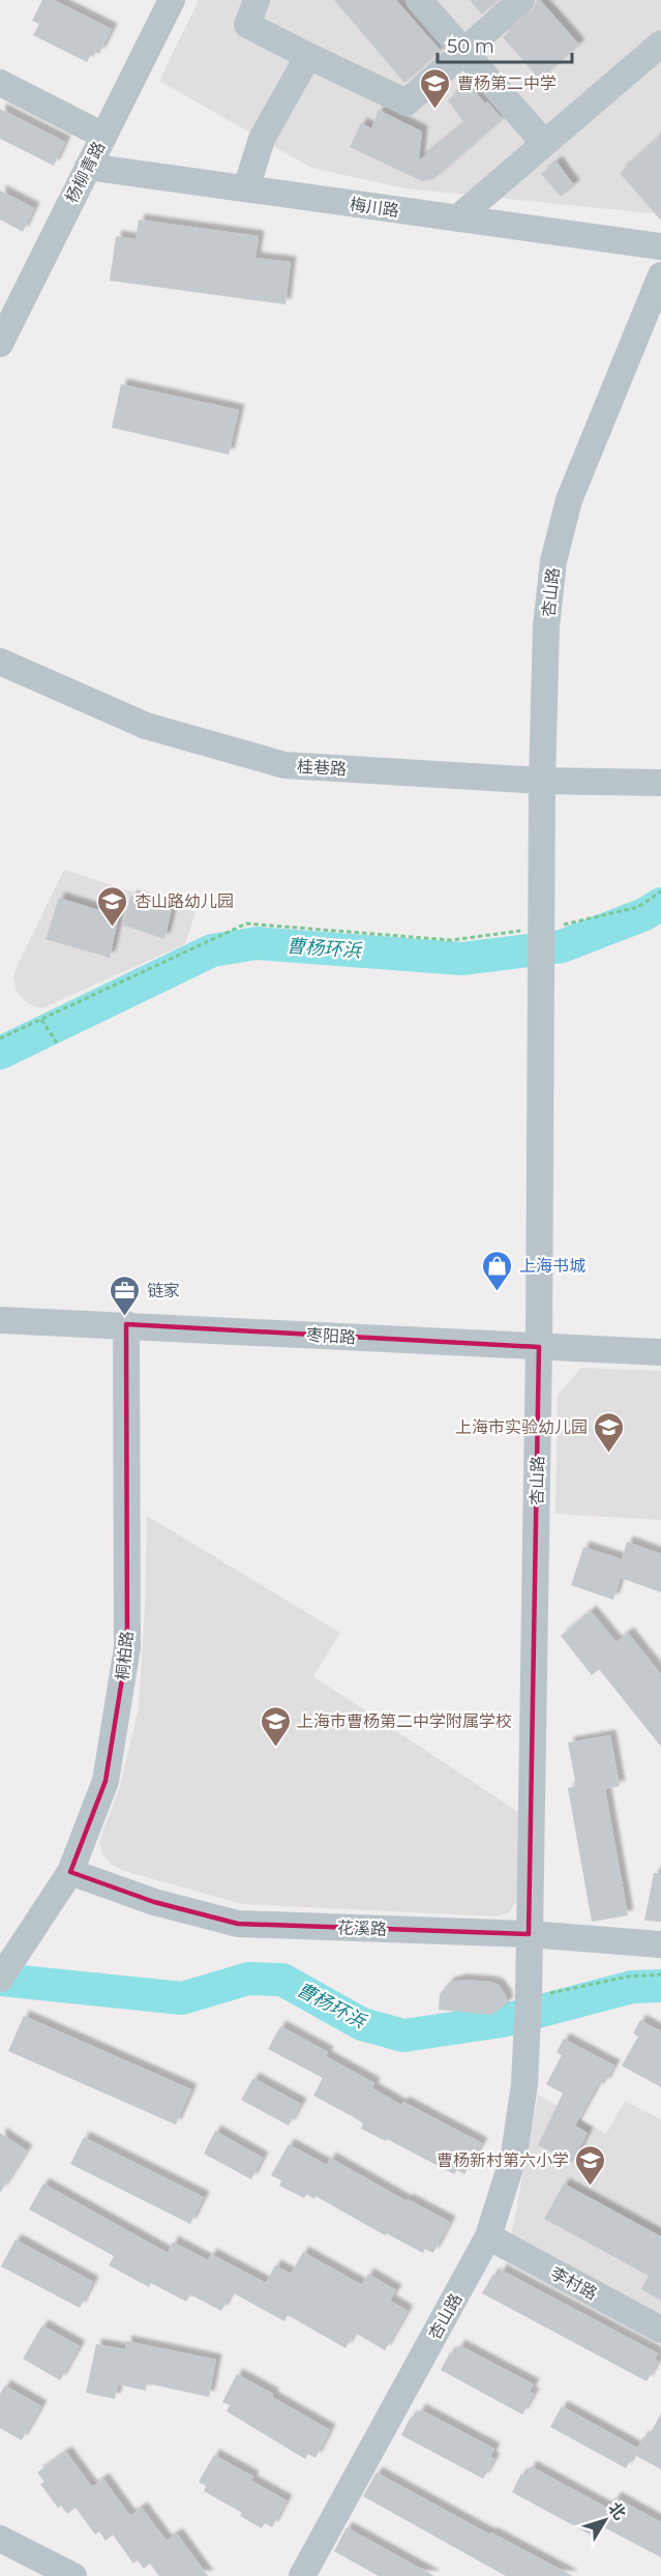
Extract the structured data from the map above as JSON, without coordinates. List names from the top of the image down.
{
  "streets": {
    "street": [
      "杨柳青路",
      "梅川路",
      "杏山路",
      "桂巷路",
      "枣阳路",
      "桐柏路",
      "花溪路",
      "李村路"
    ]
  },
  "crossings": [
    ["杨柳青路", "梅川路"],
    ["杏山路", "桂巷路"],
    ["杏山路", "枣阳路"],
    ["杏山路", "花溪路"],
    ["杏山路", "李村路"],
    ["枣阳路", "桐柏路"],
    ["桐柏路", "花溪路"]
  ],
  "water": ["曹杨环浜"],
  "places": {
    "school or university": [
      "曹杨第二中学",
      "杏山路幼儿园",
      "上海市实验幼儿园",
      "上海市曹杨第二中学附属学校",
      "曹杨新村第六小学"
    ],
    "shop": ["上海书城"],
    "office": ["链家"]
  },
  "scale_bar": "50 m",
  "north": "top right"
}
